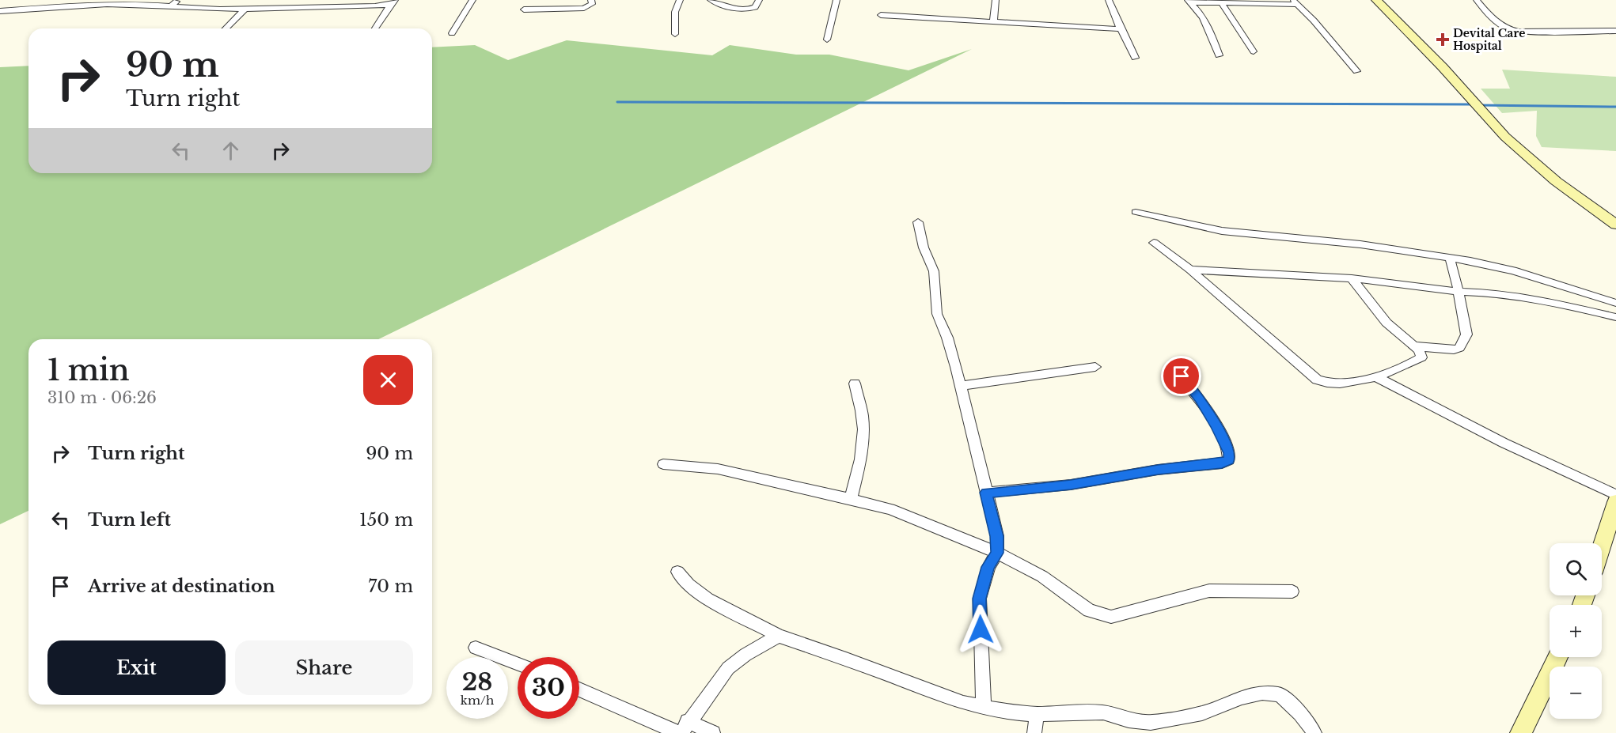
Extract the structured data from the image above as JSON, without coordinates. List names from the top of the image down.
{
  "places": {
    "health": ["Devital Care Hospital"]
  },
  "page": {
    "turn": ["90 m", "Turn right"],
    "heading": ["1 min", "310 m · 06:26"],
    "list": [
      {
        "name": "Turn right",
        "value": "90 m"
      },
      {
        "name": "Turn left",
        "value": "150 m"
      },
      {
        "name": "Arrive at destination",
        "value": "70 m"
      }
    ],
    "map_buttons": ["+", "−"],
    "buttons": ["Exit", "Share"],
    "speed": "28 km/h",
    "limit": "30"
  }
}
